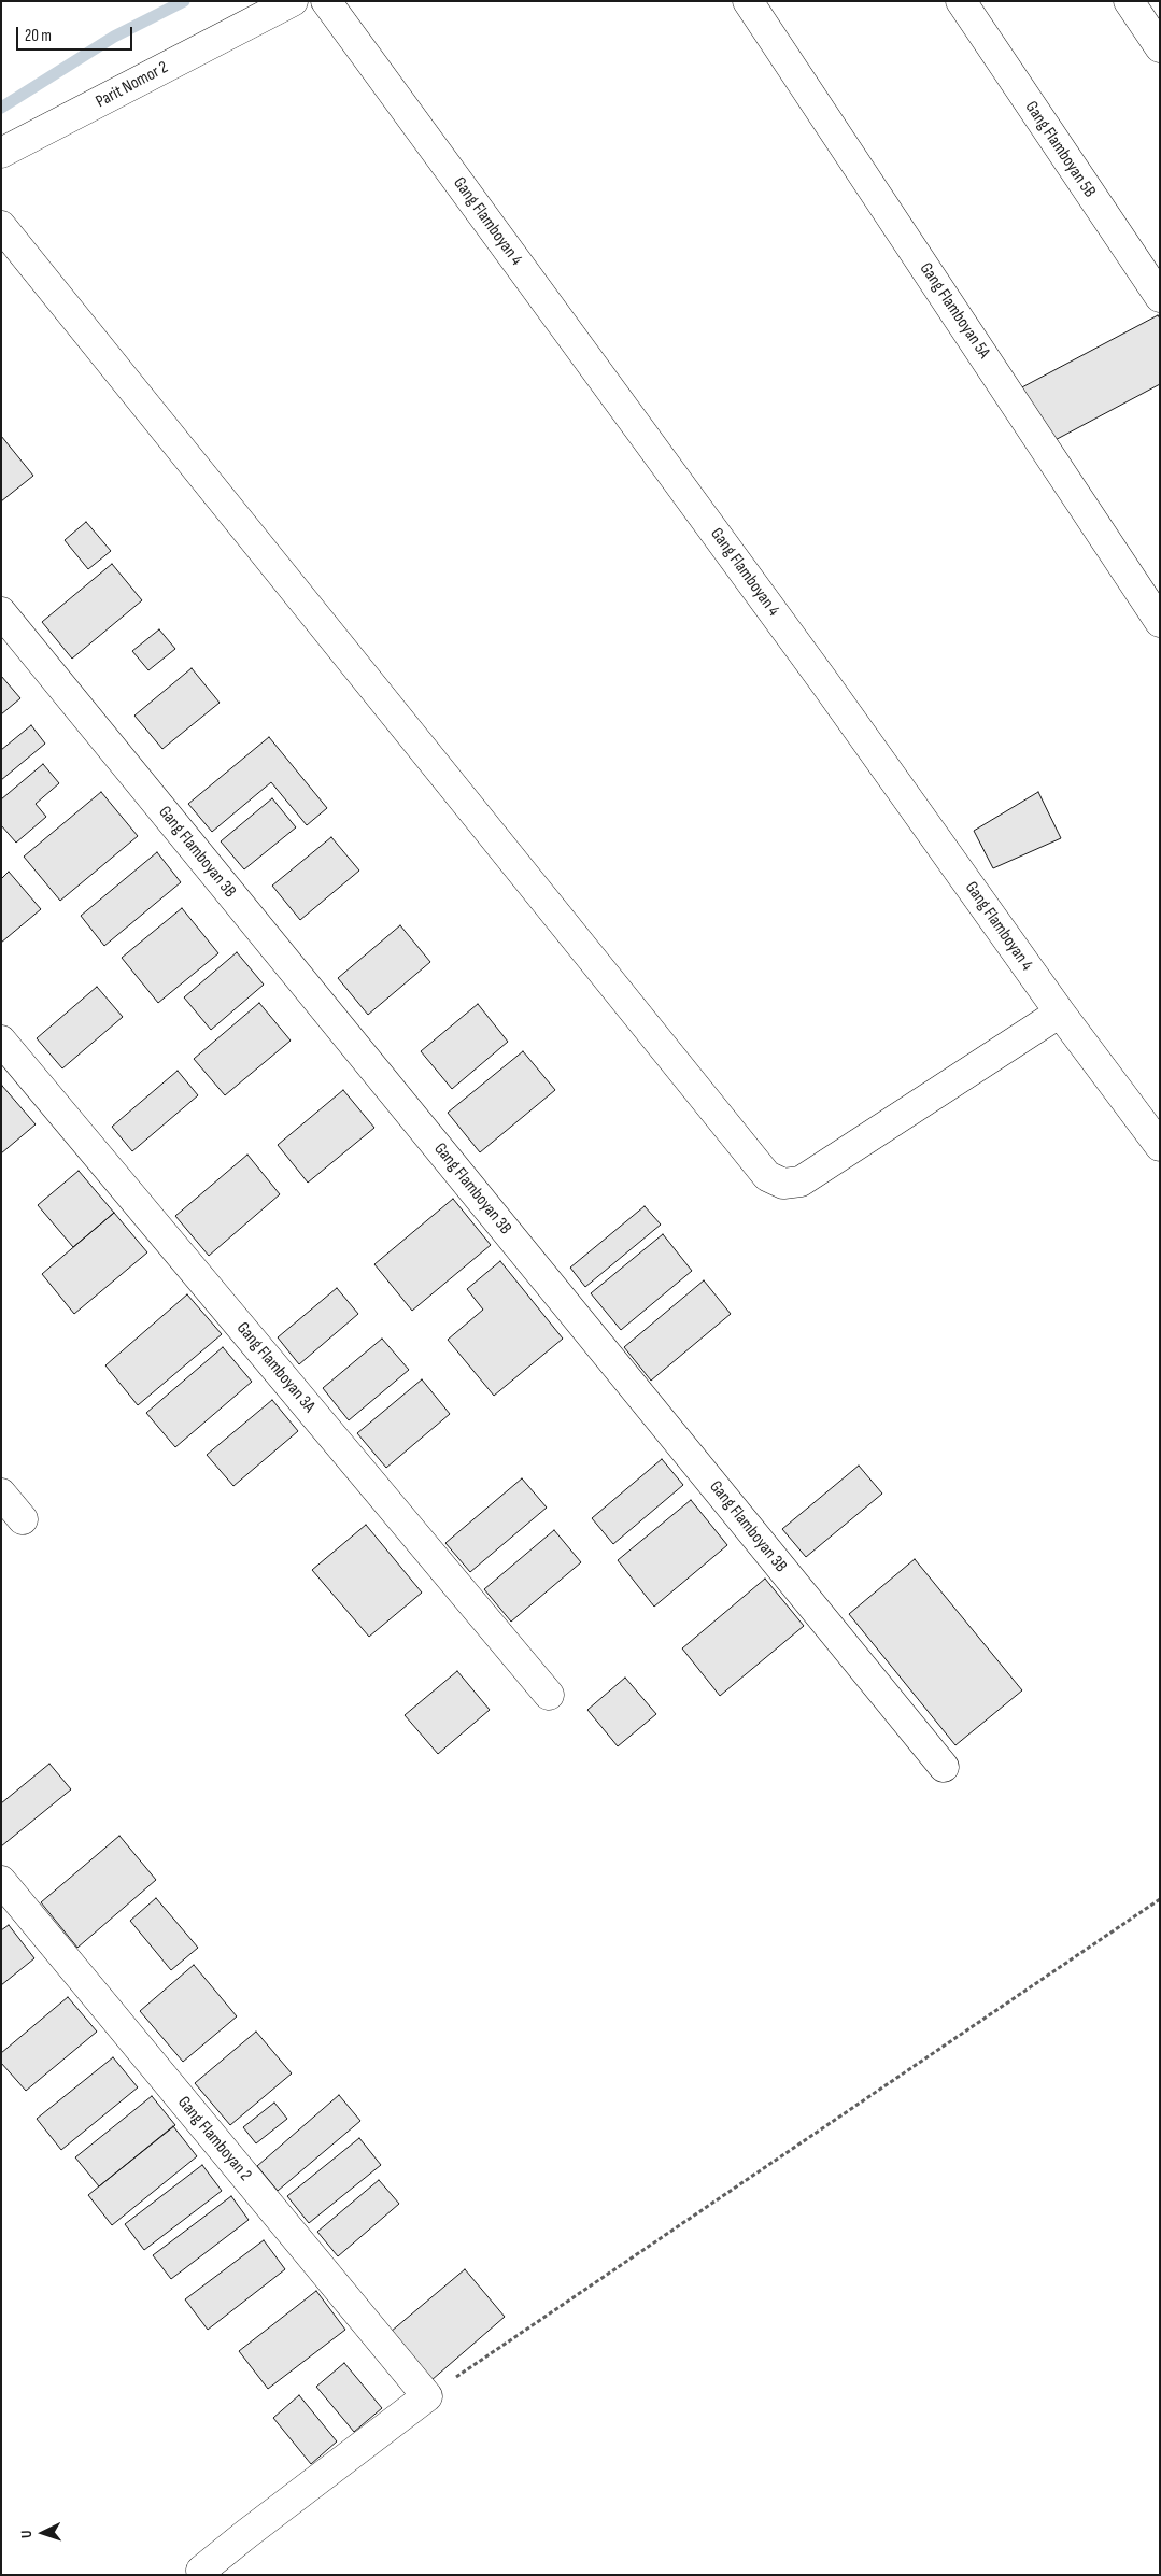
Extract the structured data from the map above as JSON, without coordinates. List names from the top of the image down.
{
  "streets": {
    "street": [
      "Parit Nomor 2",
      "Gang Flamboyan 5B",
      "Gang Flamboyan 4",
      "Gang Flamboyan 5A",
      "Gang Flamboyan 3B",
      "Gang Flamboyan 3A",
      "Gang Flamboyan 2"
    ]
  },
  "scale_bar": "20 m",
  "north": "left"
}
